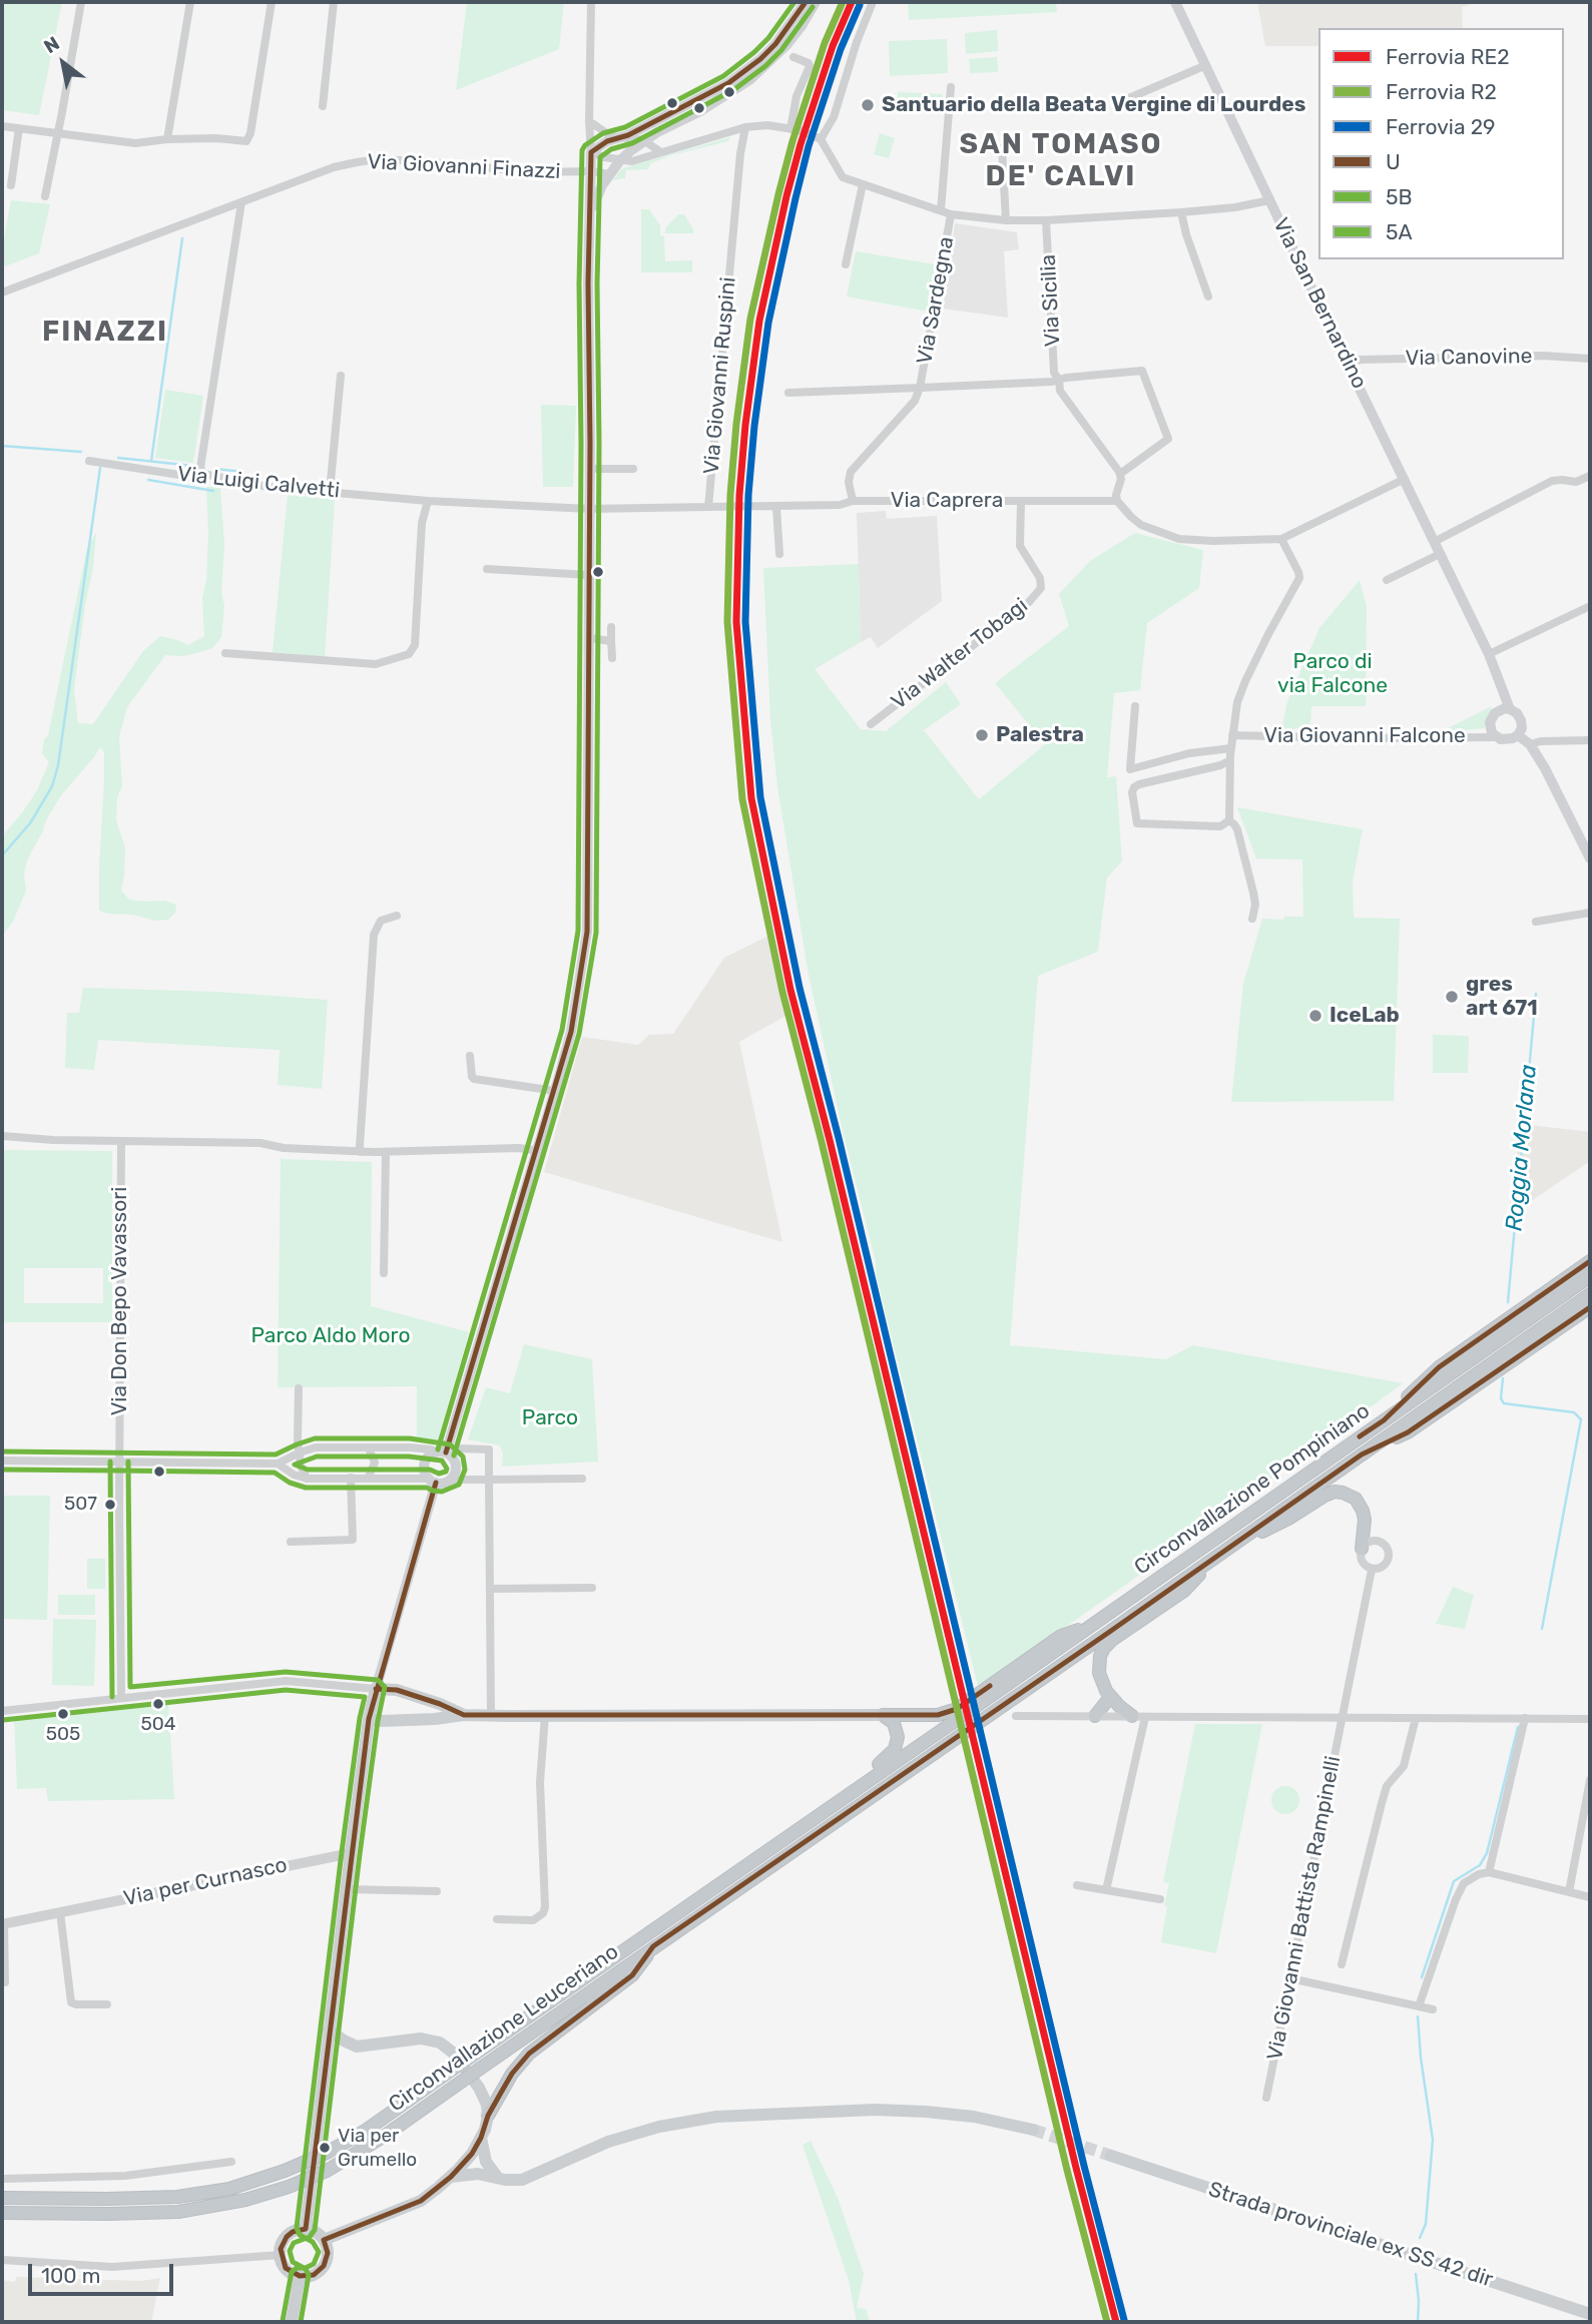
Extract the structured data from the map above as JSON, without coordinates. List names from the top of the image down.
{
  "streets": {
    "highway": ["Circonvallazione Pompiniano", "Circonvallazione Leuceriano"],
    "main road": ["Via San Bernardino", "Strada provinciale ex SS 42 dir"],
    "street": [
      "Via Giovanni Finazzi",
      "Via Sardegna",
      "Via Sicilia",
      "Via Canovine",
      "Via Giovanni Ruspini",
      "Via Luigi Calvetti",
      "Via Caprera",
      "Via Walter Tobagi",
      "Via Giovanni Falcone",
      "Via Don Bepo Vavassori",
      "Via per Curnasco",
      "Via Giovanni Battista Rampinelli"
    ]
  },
  "crossings": [
    ["Via Sardegna", "Via Sicilia"],
    ["Via Sardegna", "Via Caprera"],
    ["Via San Bernardino", "Via Canovine"],
    ["Via San Bernardino", "Via Giovanni Falcone"],
    ["Via Giovanni Ruspini", "Via Caprera"],
    ["Via Caprera", "Via Walter Tobagi"],
    ["Circonvallazione Pompiniano", "Circonvallazione Leuceriano"]
  ],
  "districts": ["SAN TOMASO DE' CALVI", "FINAZZI"],
  "water": ["Roggia Morlana"],
  "parks": ["Parco di via Falcone", "Parco Aldo Moro", "Parco"],
  "places": [
    "Santuario della Beata Vergine di Lourdes",
    "Palestra",
    "gres art 671",
    "IceLab",
    "507",
    "504",
    "505",
    "Via per Grumello"
  ],
  "lines": [
    "rail line RE2",
    "rail line R2",
    "transit line U",
    "transit line 5A",
    "rail line 29",
    "transit line 5B"
  ],
  "legend": [
    "Ferrovia RE2",
    "Ferrovia R2",
    "Ferrovia 29",
    "U",
    "5B",
    "5A"
  ],
  "scale_bar": "100 m",
  "north": "top left"
}
